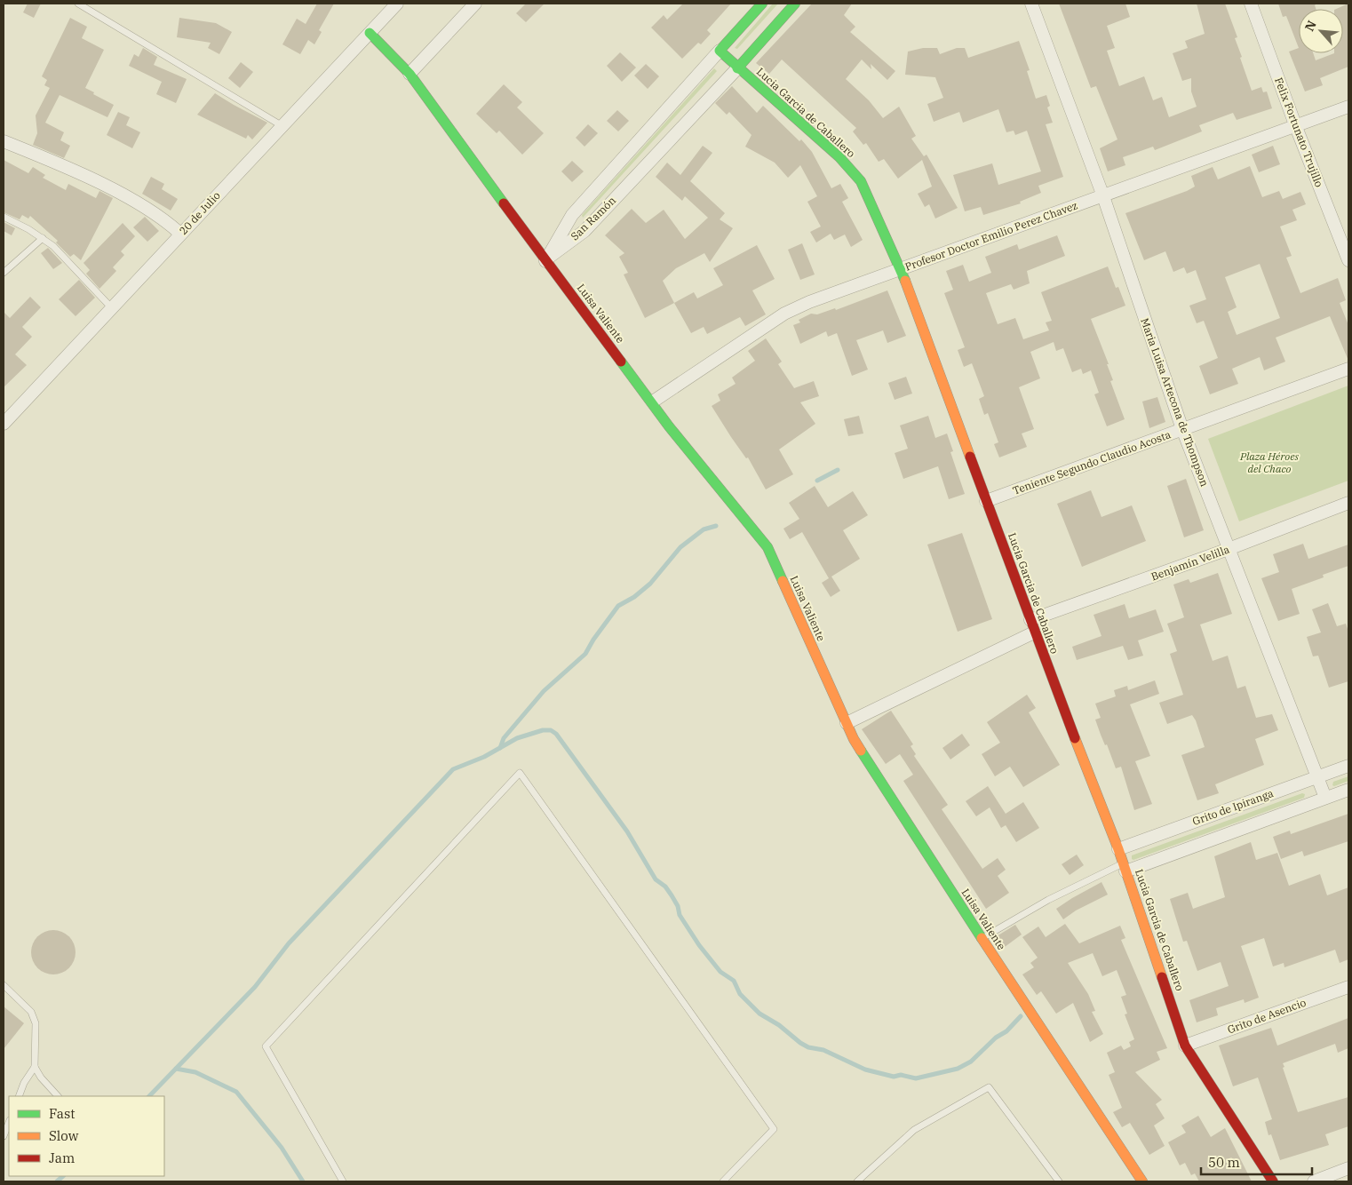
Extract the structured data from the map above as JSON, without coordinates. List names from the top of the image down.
{
  "streets": {
    "street": [
      "Lucia Garcia de Caballero",
      "Felix Fortunato Trujillo",
      "20 de Julio",
      "San Ramón",
      "Profesor Doctor Emilio Perez Chavez",
      "Luisa Valiente",
      "Maria Luisa Artecona de Thompson",
      "Teniente Segundo Claudio Acosta",
      "Benjamín Velilla",
      "Grito de Ipiranga",
      "Grito de Asencio"
    ]
  },
  "crossings": [
    ["Lucia Garcia de Caballero", "San Ramón"],
    ["Lucia Garcia de Caballero", "Profesor Doctor Emilio Perez Chavez"],
    ["Lucia Garcia de Caballero", "Teniente Segundo Claudio Acosta"],
    ["Lucia Garcia de Caballero", "Benjamín Velilla"],
    ["Lucia Garcia de Caballero", "Grito de Ipiranga"],
    ["Lucia Garcia de Caballero", "Grito de Asencio"],
    ["Felix Fortunato Trujillo", "Profesor Doctor Emilio Perez Chavez"],
    ["20 de Julio", "Luisa Valiente"],
    ["San Ramón", "Luisa Valiente"],
    ["Profesor Doctor Emilio Perez Chavez", "Luisa Valiente"],
    ["Profesor Doctor Emilio Perez Chavez", "Maria Luisa Artecona de Thompson"],
    ["Maria Luisa Artecona de Thompson", "Teniente Segundo Claudio Acosta"],
    ["Maria Luisa Artecona de Thompson", "Benjamín Velilla"],
    ["Maria Luisa Artecona de Thompson", "Grito de Ipiranga"]
  ],
  "parks": ["Plaza Héroes del Chaco"],
  "legend": ["Fast", "Slow", "Jam"],
  "scale_bar": "50 m",
  "north": "top left"
}
